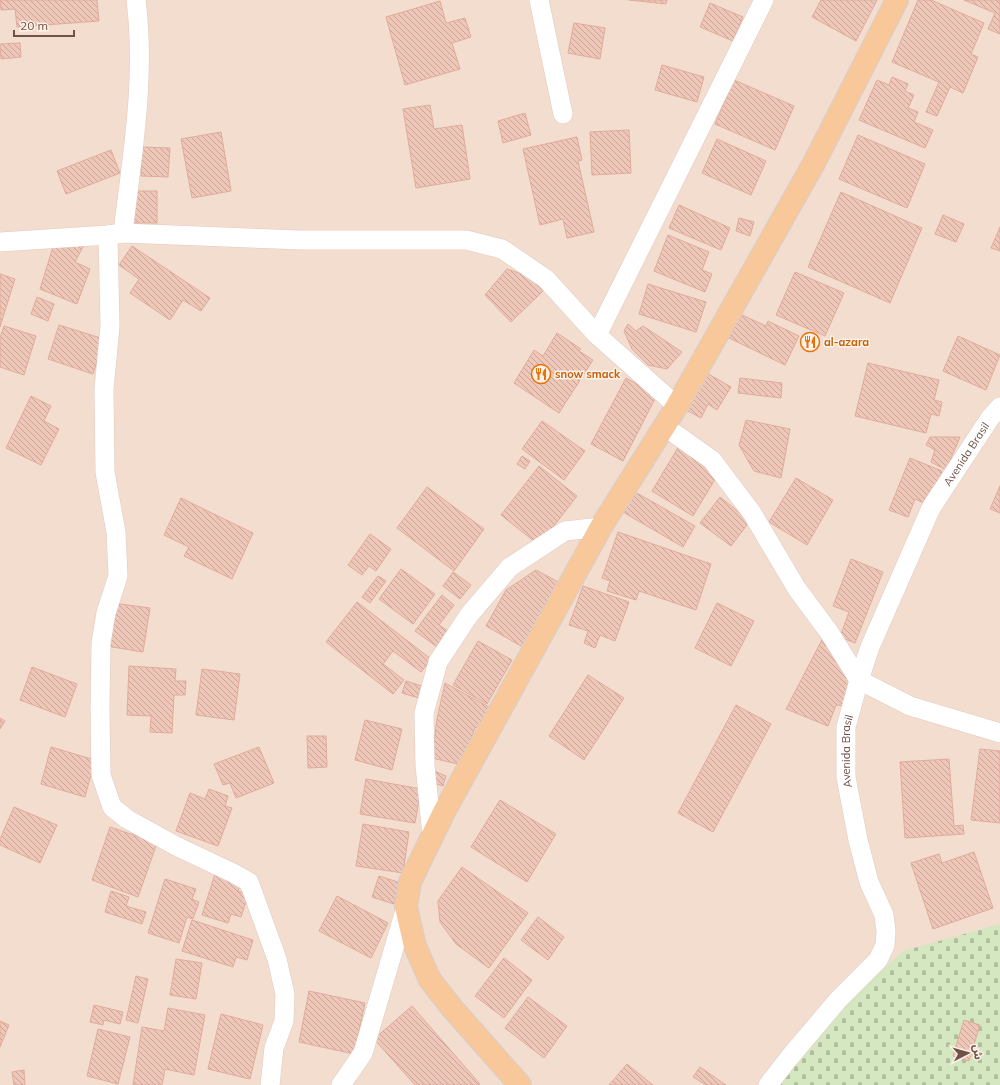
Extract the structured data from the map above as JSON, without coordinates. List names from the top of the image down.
{
  "streets": {
    "street": ["Avenida Brasil"]
  },
  "places": {
    "restaurant": ["al-azara", "snow smack"]
  },
  "scale_bar": "20 m",
  "north": "right"
}
